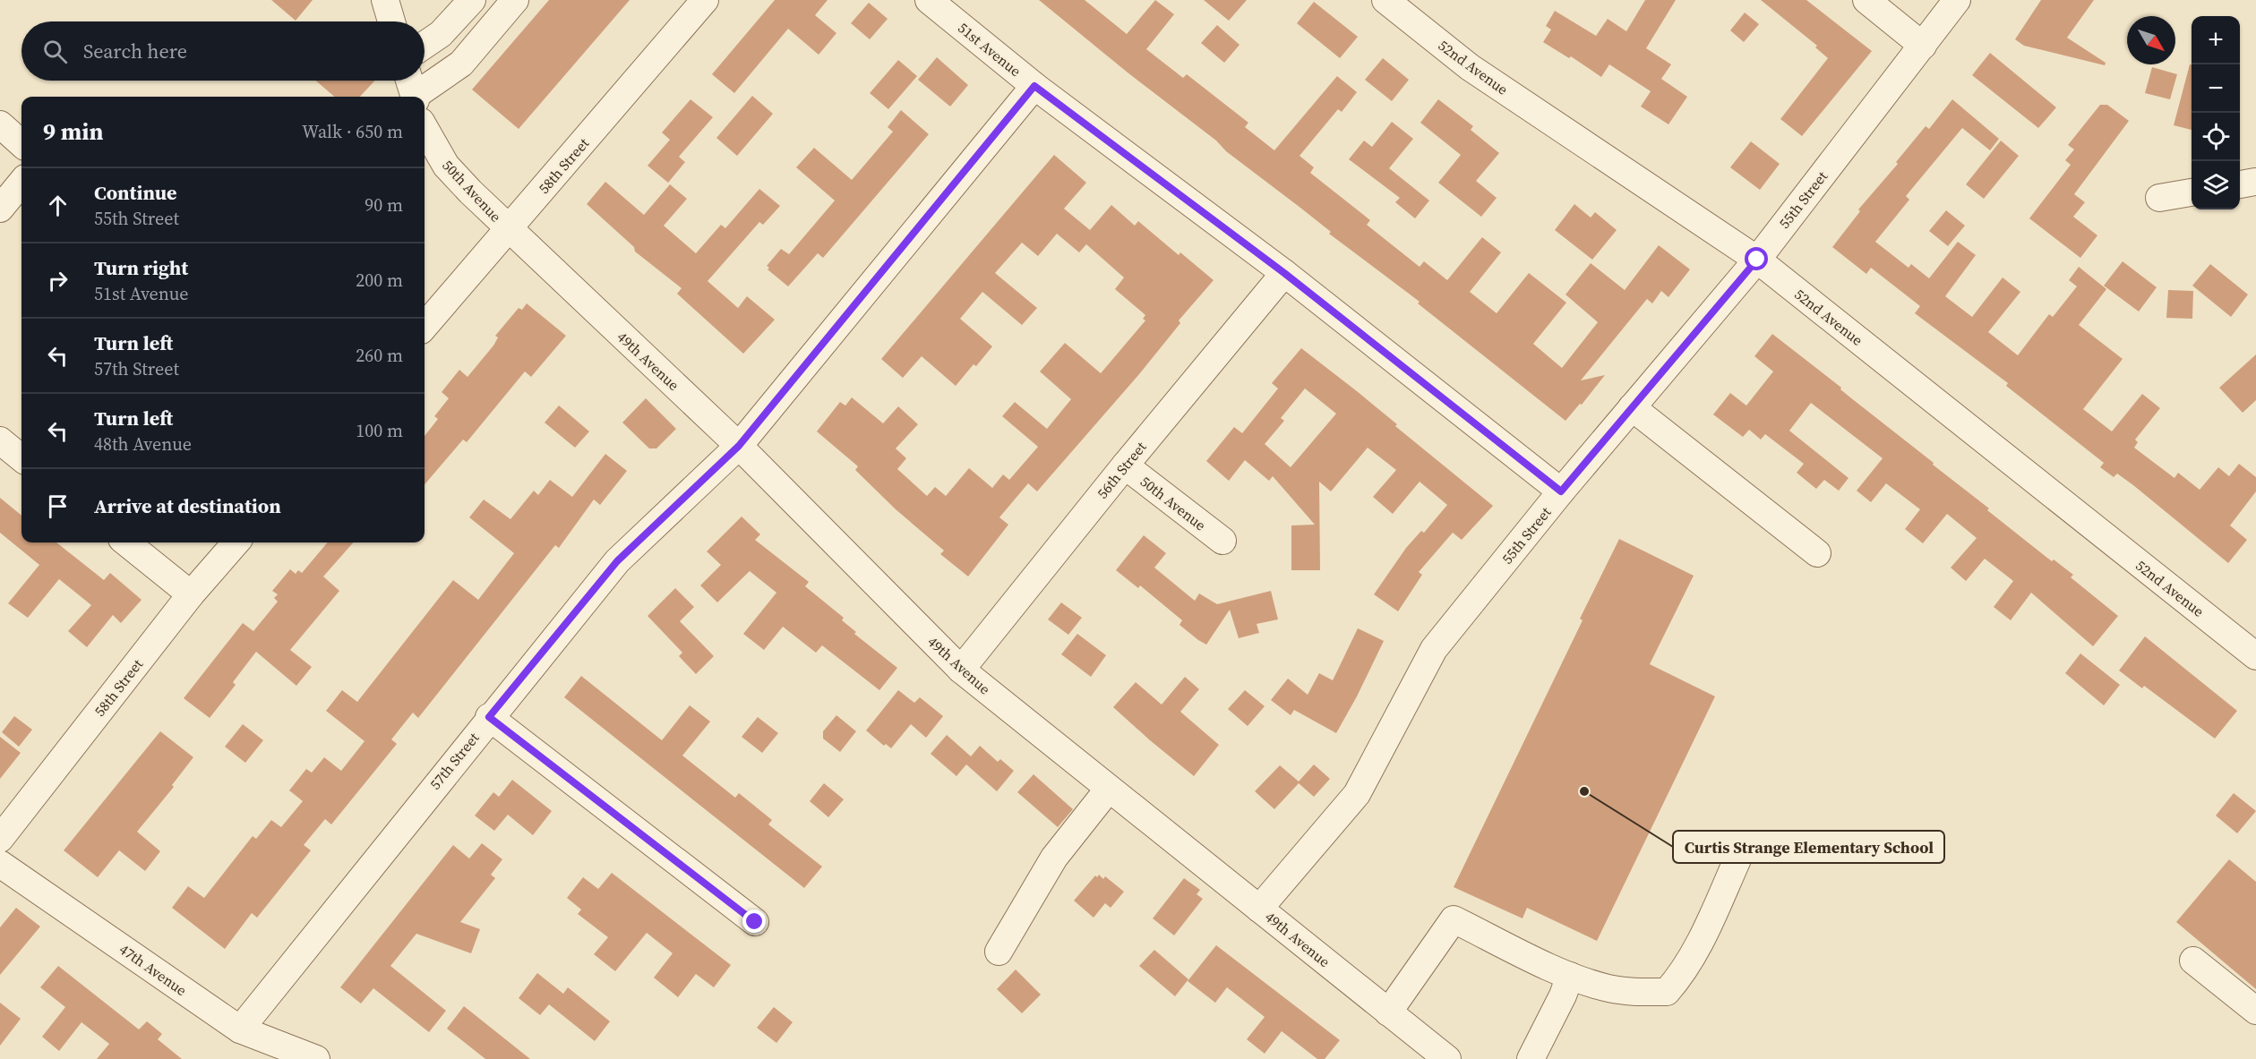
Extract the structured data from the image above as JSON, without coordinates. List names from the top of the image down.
{
  "streets": {
    "street": [
      "51st Avenue",
      "52nd Avenue",
      "58th Street",
      "50th Avenue",
      "55th Street",
      "49th Avenue",
      "56th Street",
      "57th Street",
      "47th Avenue"
    ]
  },
  "crossings": [
    ["51st Avenue", "55th Street"],
    ["51st Avenue", "56th Street"],
    ["51st Avenue", "57th Street"],
    ["52nd Avenue", "55th Street"],
    ["58th Street", "50th Avenue"],
    ["58th Street", "49th Avenue"],
    ["50th Avenue", "49th Avenue"],
    ["50th Avenue", "56th Street"],
    ["55th Street", "49th Avenue"],
    ["49th Avenue", "56th Street"],
    ["49th Avenue", "57th Street"],
    ["57th Street", "47th Avenue"]
  ],
  "places": ["Curtis Strange Elementary School"],
  "north": "bottom right",
  "page": {
    "map_buttons": ["+", "−"],
    "search": "Search here",
    "heading": ["9 min", "Walk · 650 m"],
    "list": [
      ["Continue", "55th Street", "90 m"],
      ["Turn right", "51st Avenue", "200 m"],
      ["Turn left", "57th Street", "260 m"],
      ["Turn left", "48th Avenue", "100 m"],
      "Arrive at destination"
    ]
  }
}
